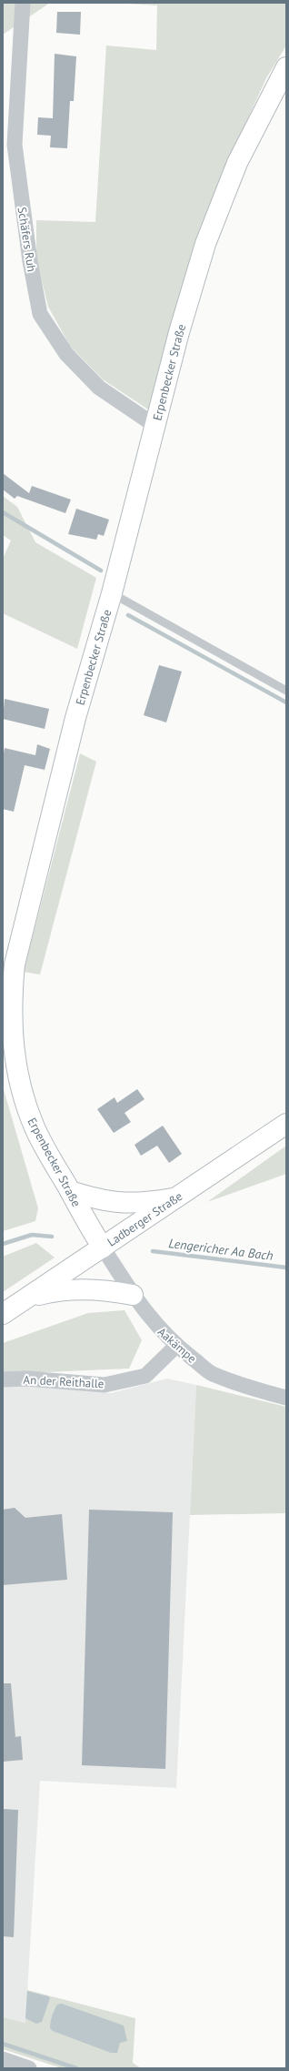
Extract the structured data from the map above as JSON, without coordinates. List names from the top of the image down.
{
  "streets": {
    "main road": ["Erpenbecker Straße", "Ladberger Straße"],
    "street": ["Schäfers Ruh", "Aakämpe", "An der Reithalle"]
  },
  "crossings": [
    ["Schäfers Ruh", "Erpenbecker Straße"],
    ["Erpenbecker Straße", "Ladberger Straße"],
    ["Erpenbecker Straße", "Aakämpe"],
    ["Ladberger Straße", "Aakämpe"],
    ["Aakämpe", "An der Reithalle"]
  ],
  "water": ["Lengericher Aa Bach"]
}
